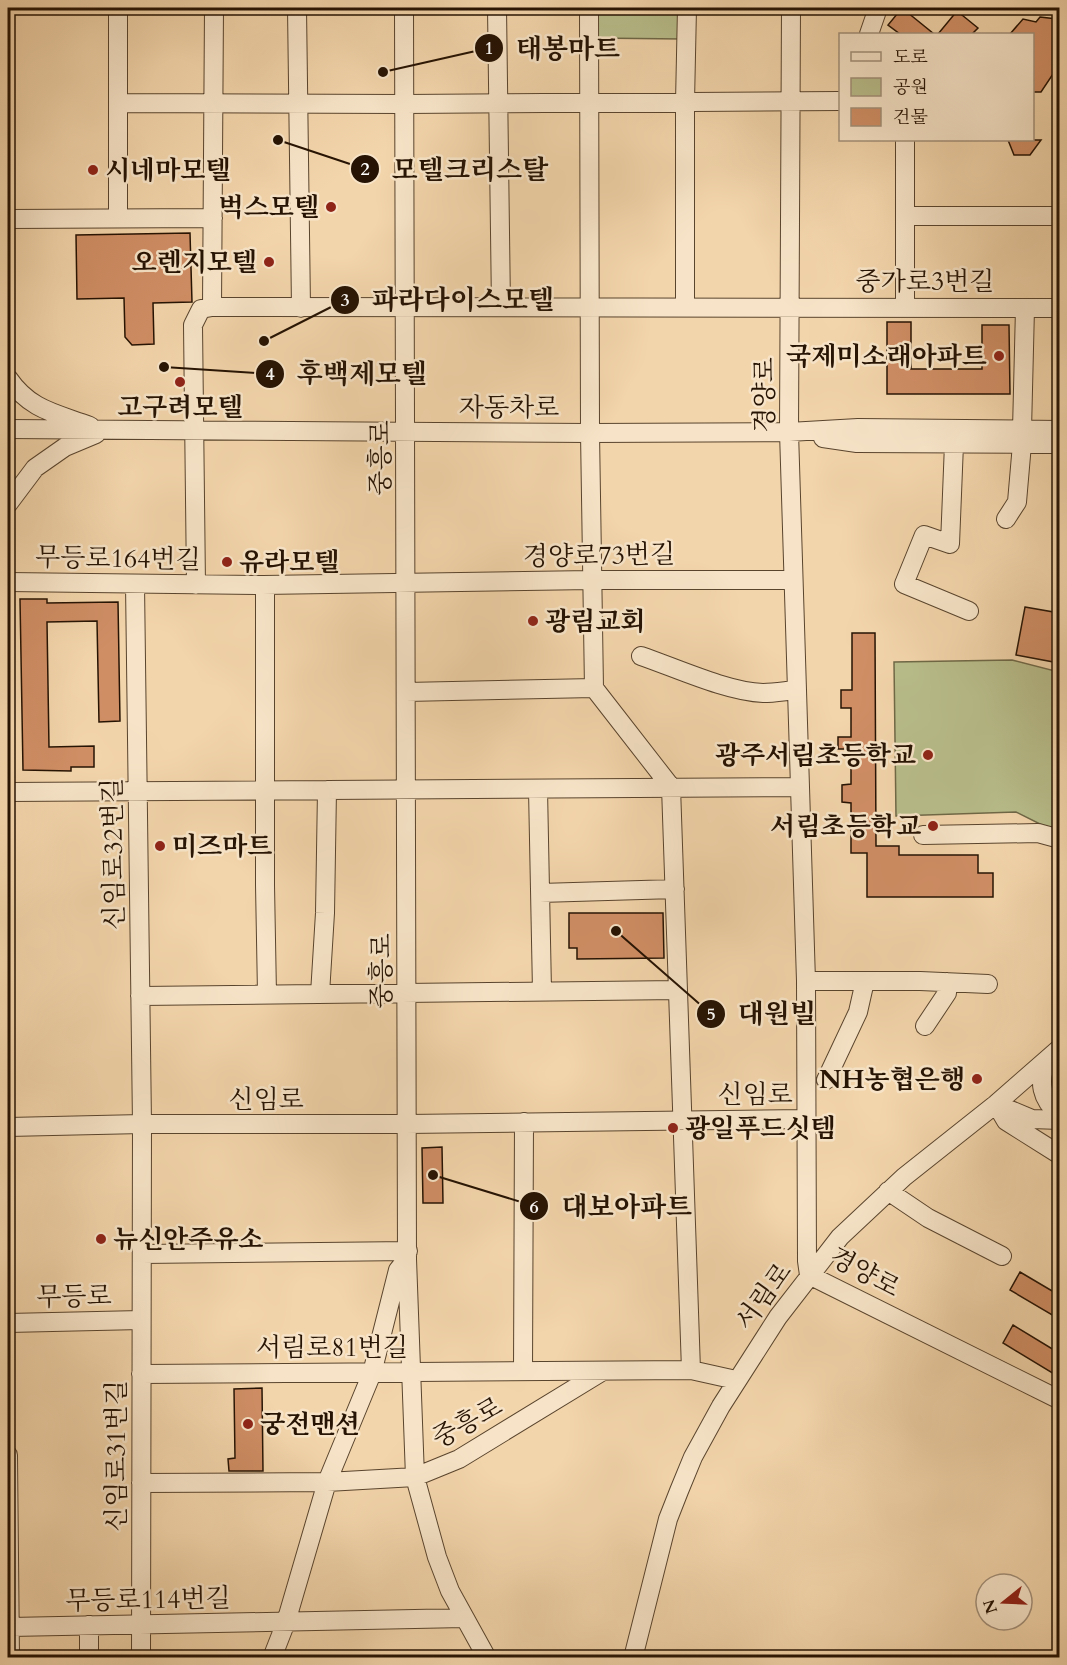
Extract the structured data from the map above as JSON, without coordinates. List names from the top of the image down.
{
  "streets": {
    "street": [
      "중가로3번길",
      "경양로",
      "자동차로",
      "중흥로",
      "경양로73번길",
      "무등로164번길",
      "신임로32번길",
      "신임로",
      "무등로",
      "서림로",
      "서림로81번길",
      "신임로31번길",
      "무등로114번길"
    ]
  },
  "crossings": [
    ["중가로3번길", "경양로"],
    ["중가로3번길", "중흥로"],
    ["경양로", "자동차로"],
    ["경양로", "경양로73번길"],
    ["경양로", "신임로"],
    ["경양로", "서림로"],
    ["자동차로", "중흥로"],
    ["중흥로", "경양로73번길"],
    ["중흥로", "무등로164번길"],
    ["중흥로", "신임로"],
    ["중흥로", "서림로81번길"],
    ["중흥로", "무등로114번길"],
    ["경양로73번길", "무등로164번길"],
    ["무등로164번길", "신임로32번길"],
    ["신임로32번길", "신임로"],
    ["신임로32번길", "신임로31번길"],
    ["신임로", "신임로31번길"],
    ["무등로", "신임로31번길"],
    ["서림로", "서림로81번길"],
    ["서림로81번길", "신임로31번길"],
    ["신임로31번길", "무등로114번길"]
  ],
  "places": [
    "태봉마트",
    "모텔크리스탈",
    "시네마모텔",
    "벅스모텔",
    "오렌지모텔",
    "파라다이스모텔",
    "국제미소래아파트",
    "후백제모텔",
    "고구려모텔",
    "유라모텔",
    "광림교회",
    "광주서림초등학교",
    "서림초등학교",
    "미즈마트",
    "대원빌",
    "NH농협은행",
    "광일푸드싯템",
    "대보아파트",
    "뉴신안주유소",
    "궁전맨션"
  ],
  "legend": ["도로", "공원", "건물"],
  "north": "left"
}
